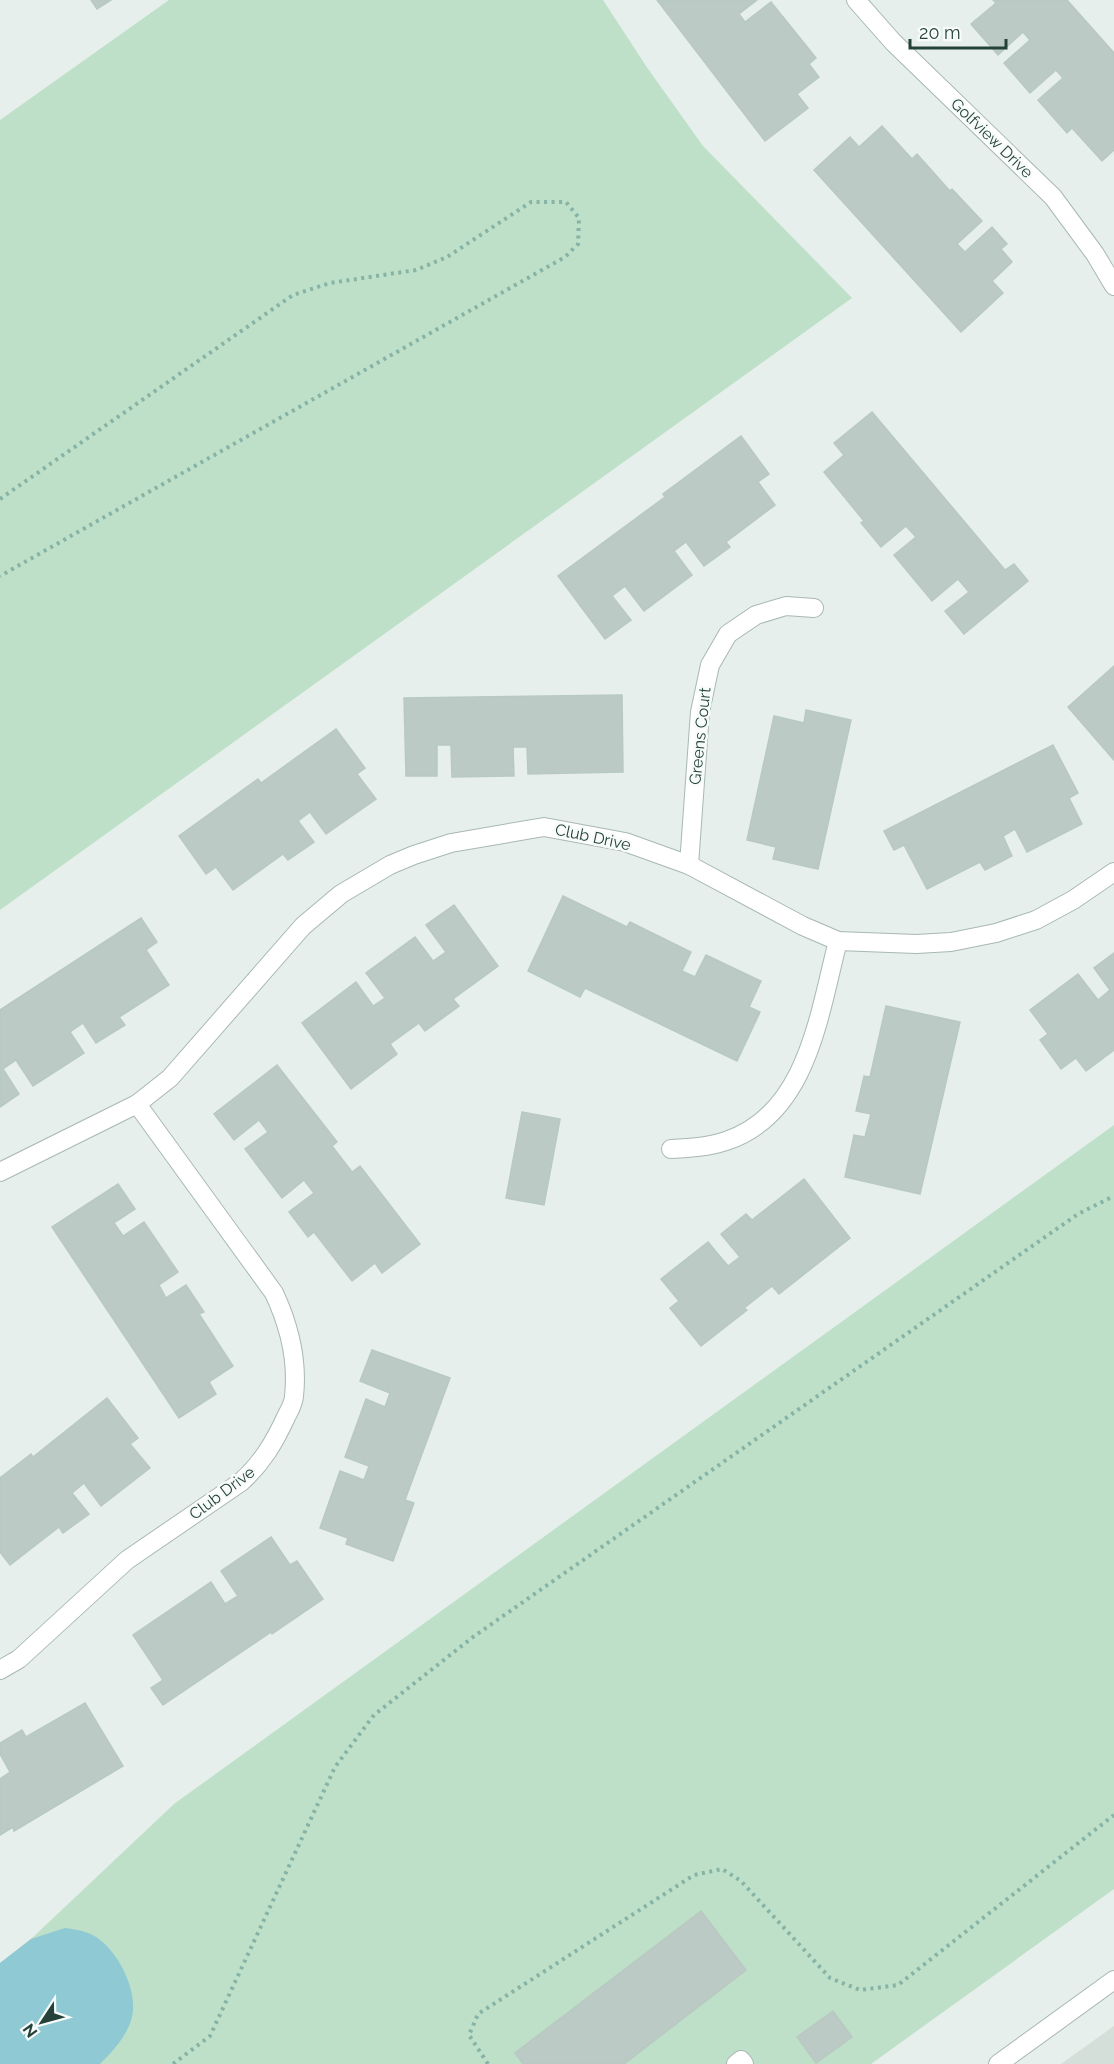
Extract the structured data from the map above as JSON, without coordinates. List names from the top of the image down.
{
  "streets": {
    "street": ["Golfview Drive", "Greens Court", "Club Drive"]
  },
  "crossings": [
    ["Greens Court", "Club Drive"]
  ],
  "scale_bar": "20 m",
  "north": "bottom left"
}
